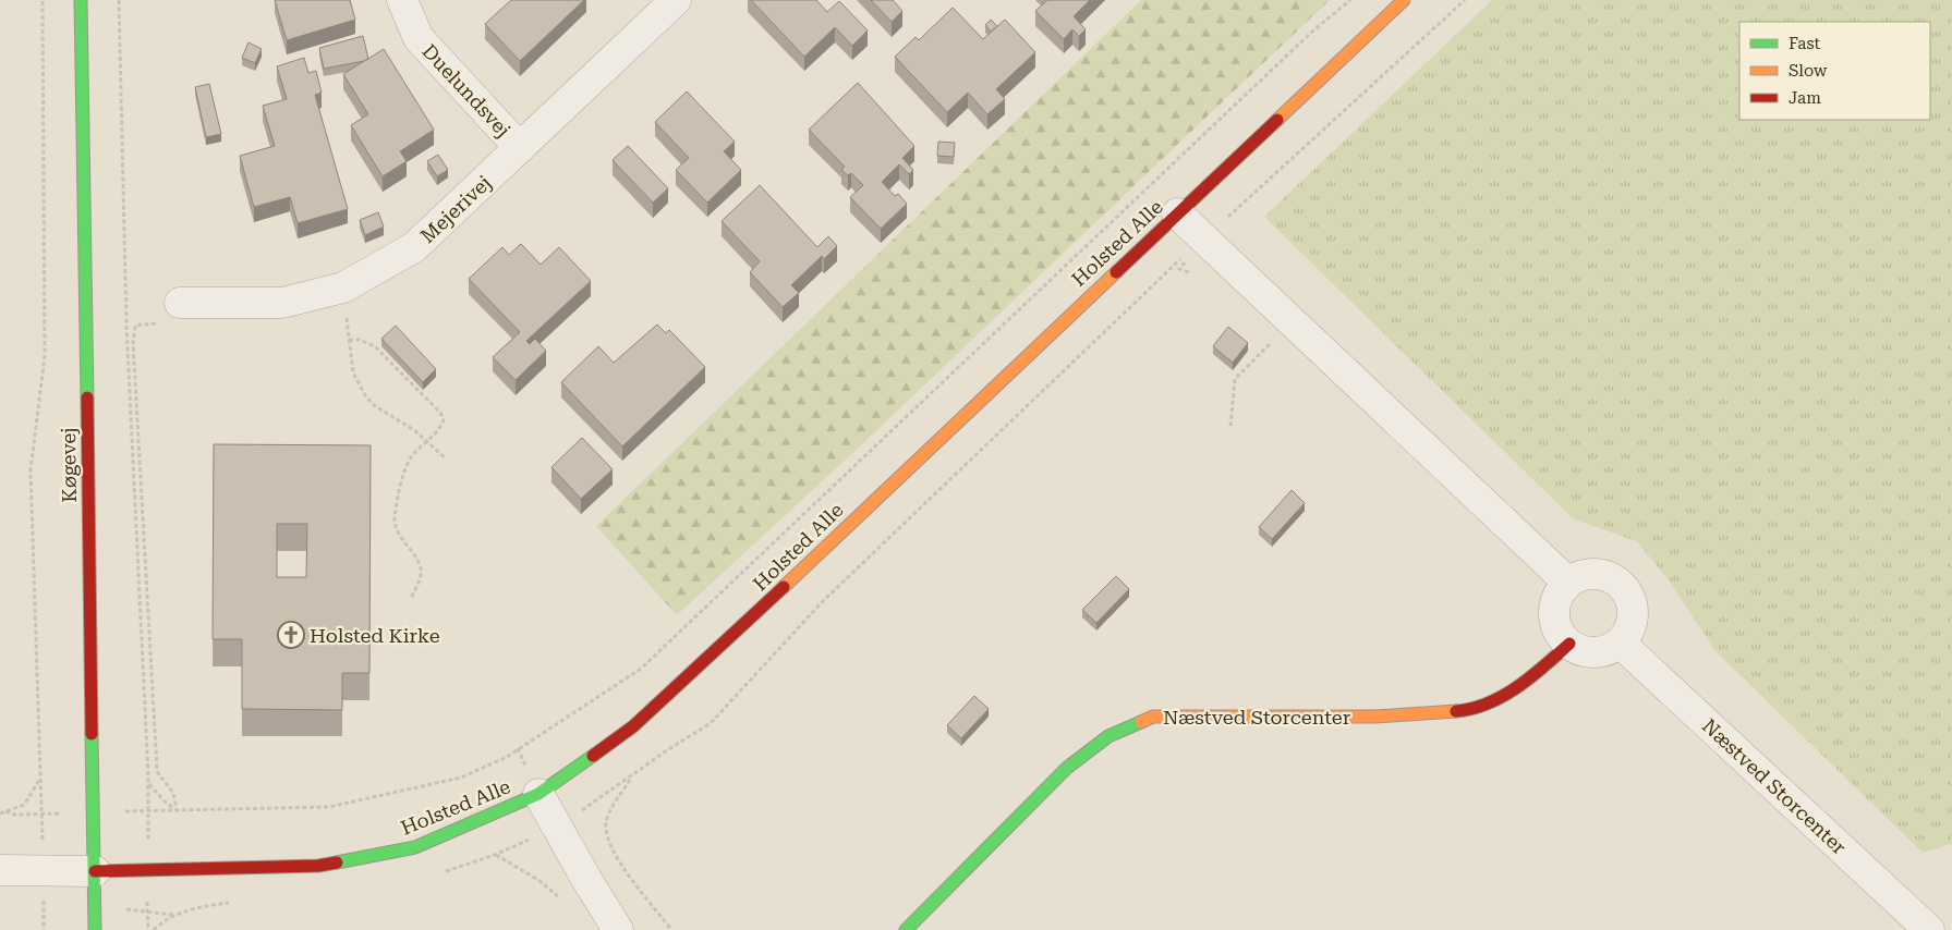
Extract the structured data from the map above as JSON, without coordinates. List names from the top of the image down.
{
  "streets": {
    "street": [
      "Duelundsvej",
      "Mejerivej",
      "Holsted Alle",
      "Køgevej",
      "Næstved Storcenter"
    ]
  },
  "crossings": [
    ["Duelundsvej", "Mejerivej"],
    ["Holsted Alle", "Køgevej"]
  ],
  "places": {
    "church": ["Holsted Kirke"]
  },
  "legend": ["Fast", "Slow", "Jam"]
}
